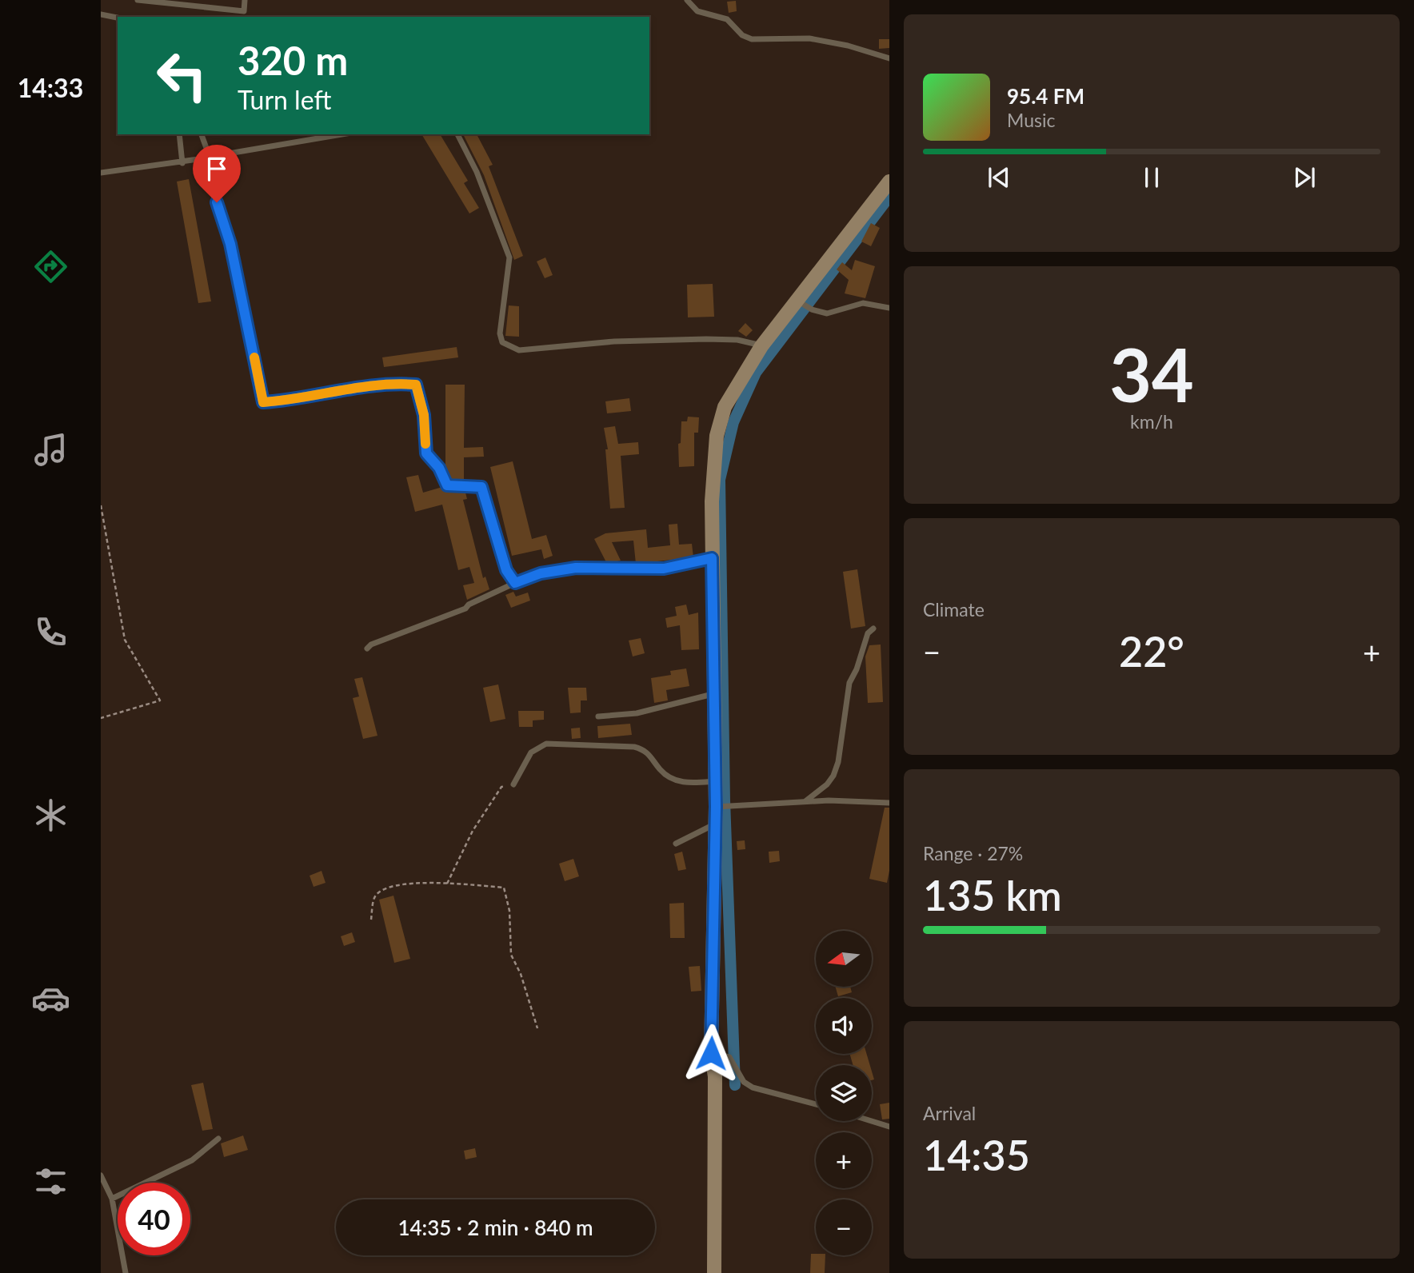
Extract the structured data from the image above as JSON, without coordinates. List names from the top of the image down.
{
  "north": "left",
  "page": {
    "tabs": "14:33",
    "turn": ["320 m", "Turn left"],
    "song": ["95.4 FM", "Music"],
    "tile": [
      ["34", "km/h"],
      "Climate",
      ["Range · 27%", "135 km"],
      ["Arrival", "14:35"]
    ],
    "heat": ["−", "22°", "+"],
    "map_buttons": ["+", "−"],
    "limit": "40",
    "trip": "14:35 · 2 min · 840 m"
  }
}
